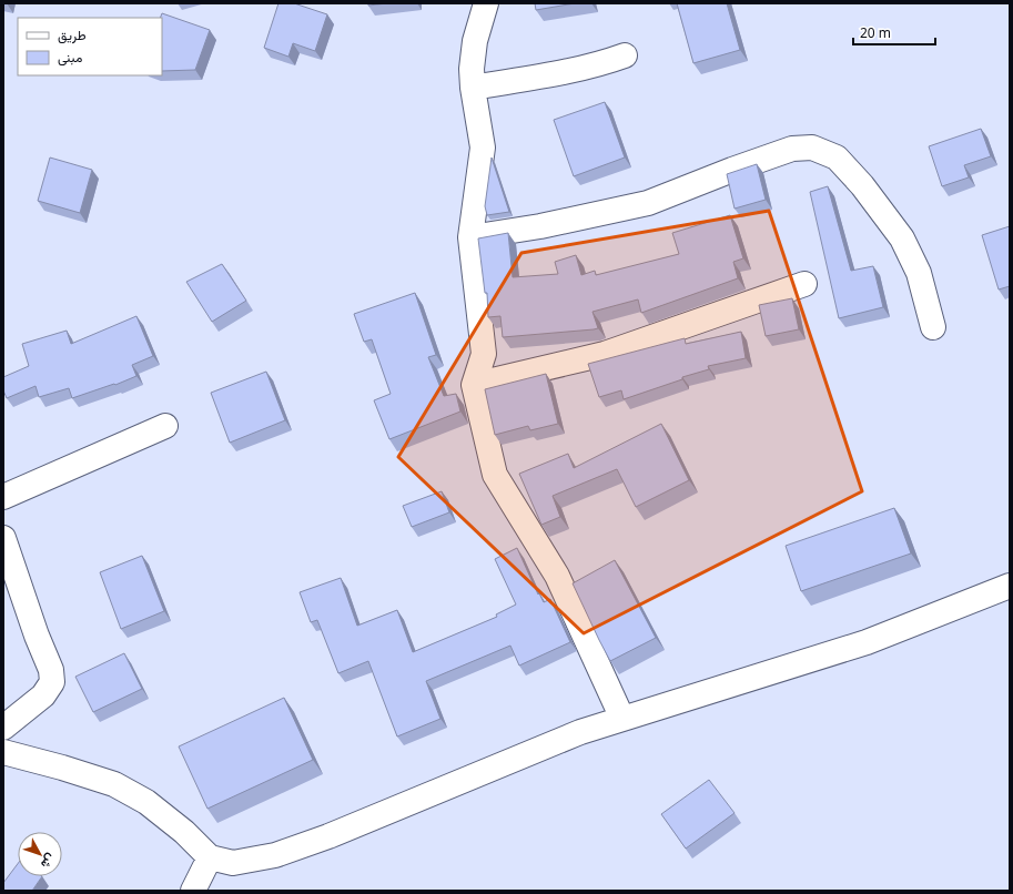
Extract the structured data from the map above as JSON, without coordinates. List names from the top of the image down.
{
  "legend": ["طريق", "مبنى"],
  "scale_bar": "20 m",
  "north": "bottom right"
}
